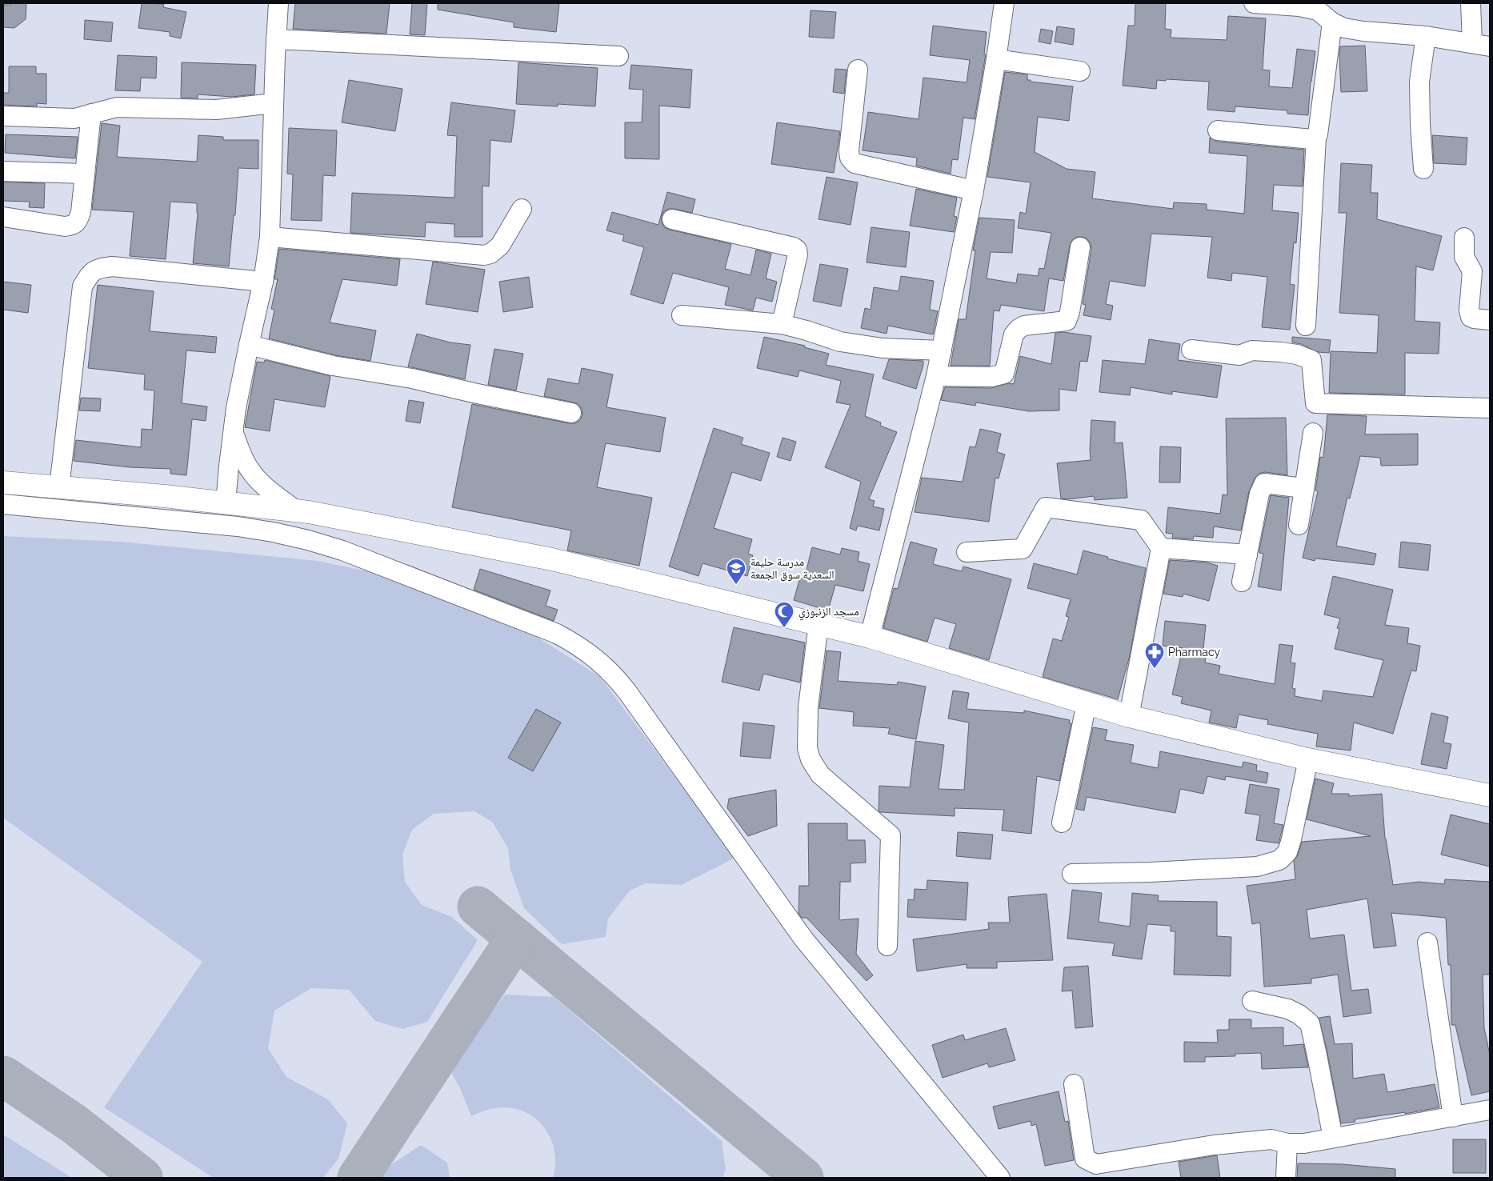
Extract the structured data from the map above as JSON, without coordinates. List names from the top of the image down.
{
  "places": {
    "school or university": ["مدرسة حليمة السعدية سوق الجمعة"],
    "mosque": ["مسجد الزنبوزي"],
    "pharmacy": ["Pharmacy"]
  }
}
